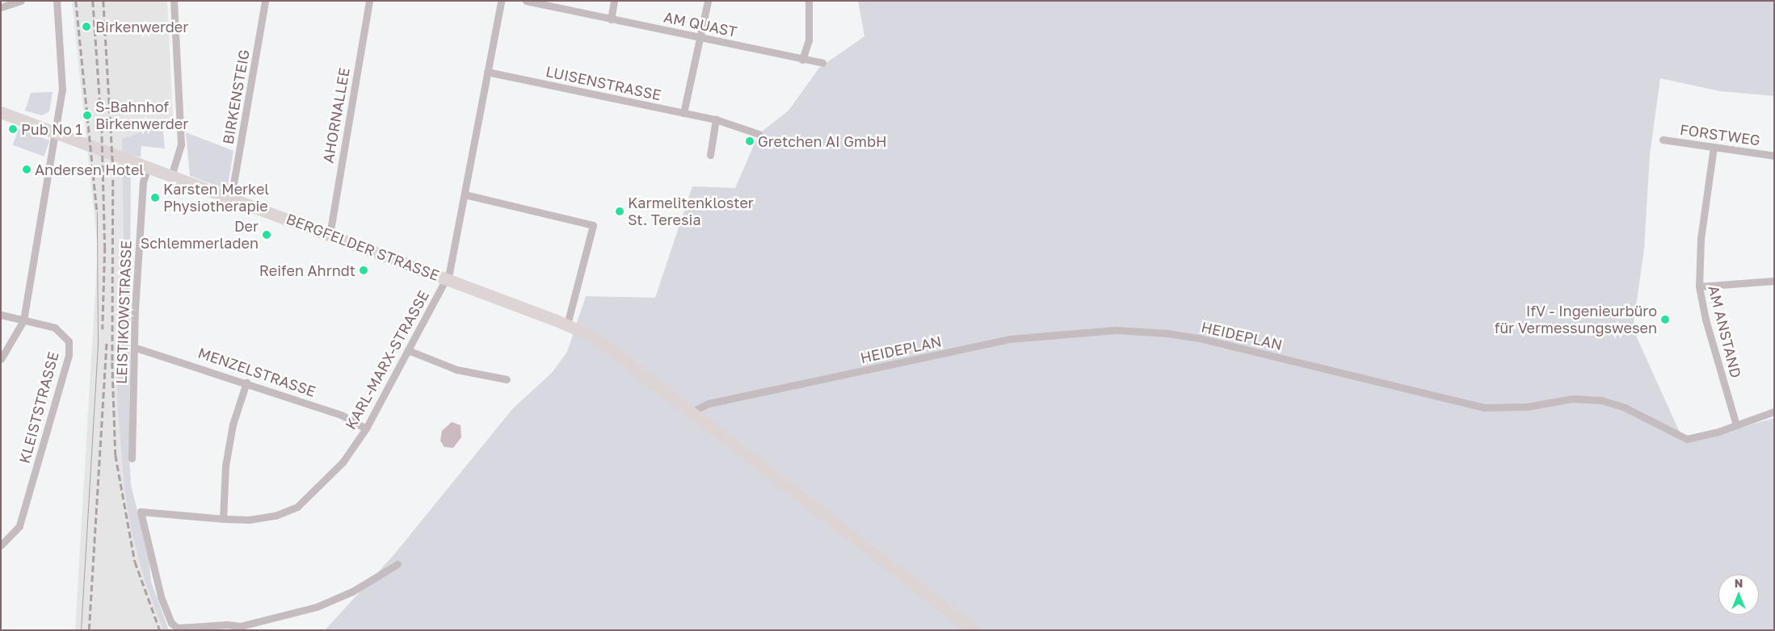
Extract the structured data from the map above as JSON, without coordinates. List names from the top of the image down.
{
  "streets": {
    "main road": ["BERGFELDER STRASSE"],
    "street": [
      "AM QUAST",
      "LUISENSTRASSE",
      "BIRKENSTEIG",
      "AHORNALLEE",
      "FORSTWEG",
      "LEISTIKOWSTRASSE",
      "AM ANSTAND",
      "HEIDEPLAN",
      "KARL-MARX-STRASSE",
      "MENZELSTRASSE",
      "KLEISTSTRASSE"
    ]
  },
  "crossings": [
    ["LUISENSTRASSE", "KARL-MARX-STRASSE"],
    ["BIRKENSTEIG", "BERGFELDER STRASSE"],
    ["AHORNALLEE", "BERGFELDER STRASSE"],
    ["FORSTWEG", "AM ANSTAND"],
    ["BERGFELDER STRASSE", "LEISTIKOWSTRASSE"],
    ["BERGFELDER STRASSE", "HEIDEPLAN"],
    ["BERGFELDER STRASSE", "KARL-MARX-STRASSE"],
    ["LEISTIKOWSTRASSE", "MENZELSTRASSE"],
    ["AM ANSTAND", "HEIDEPLAN"],
    ["KARL-MARX-STRASSE", "MENZELSTRASSE"]
  ],
  "places": [
    "Birkenwerder",
    "S-Bahnhof Birkenwerder",
    "Pub No 1",
    "Gretchen AI GmbH",
    "Andersen Hotel",
    "Karsten Merkel Physiotherapie",
    "Karmelitenkloster St. Teresia",
    "Der Schlemmerladen",
    "Reifen Ahrndt",
    "IfV - Ingenieurbüro für Vermessungswesen"
  ],
  "north": "top"
}
